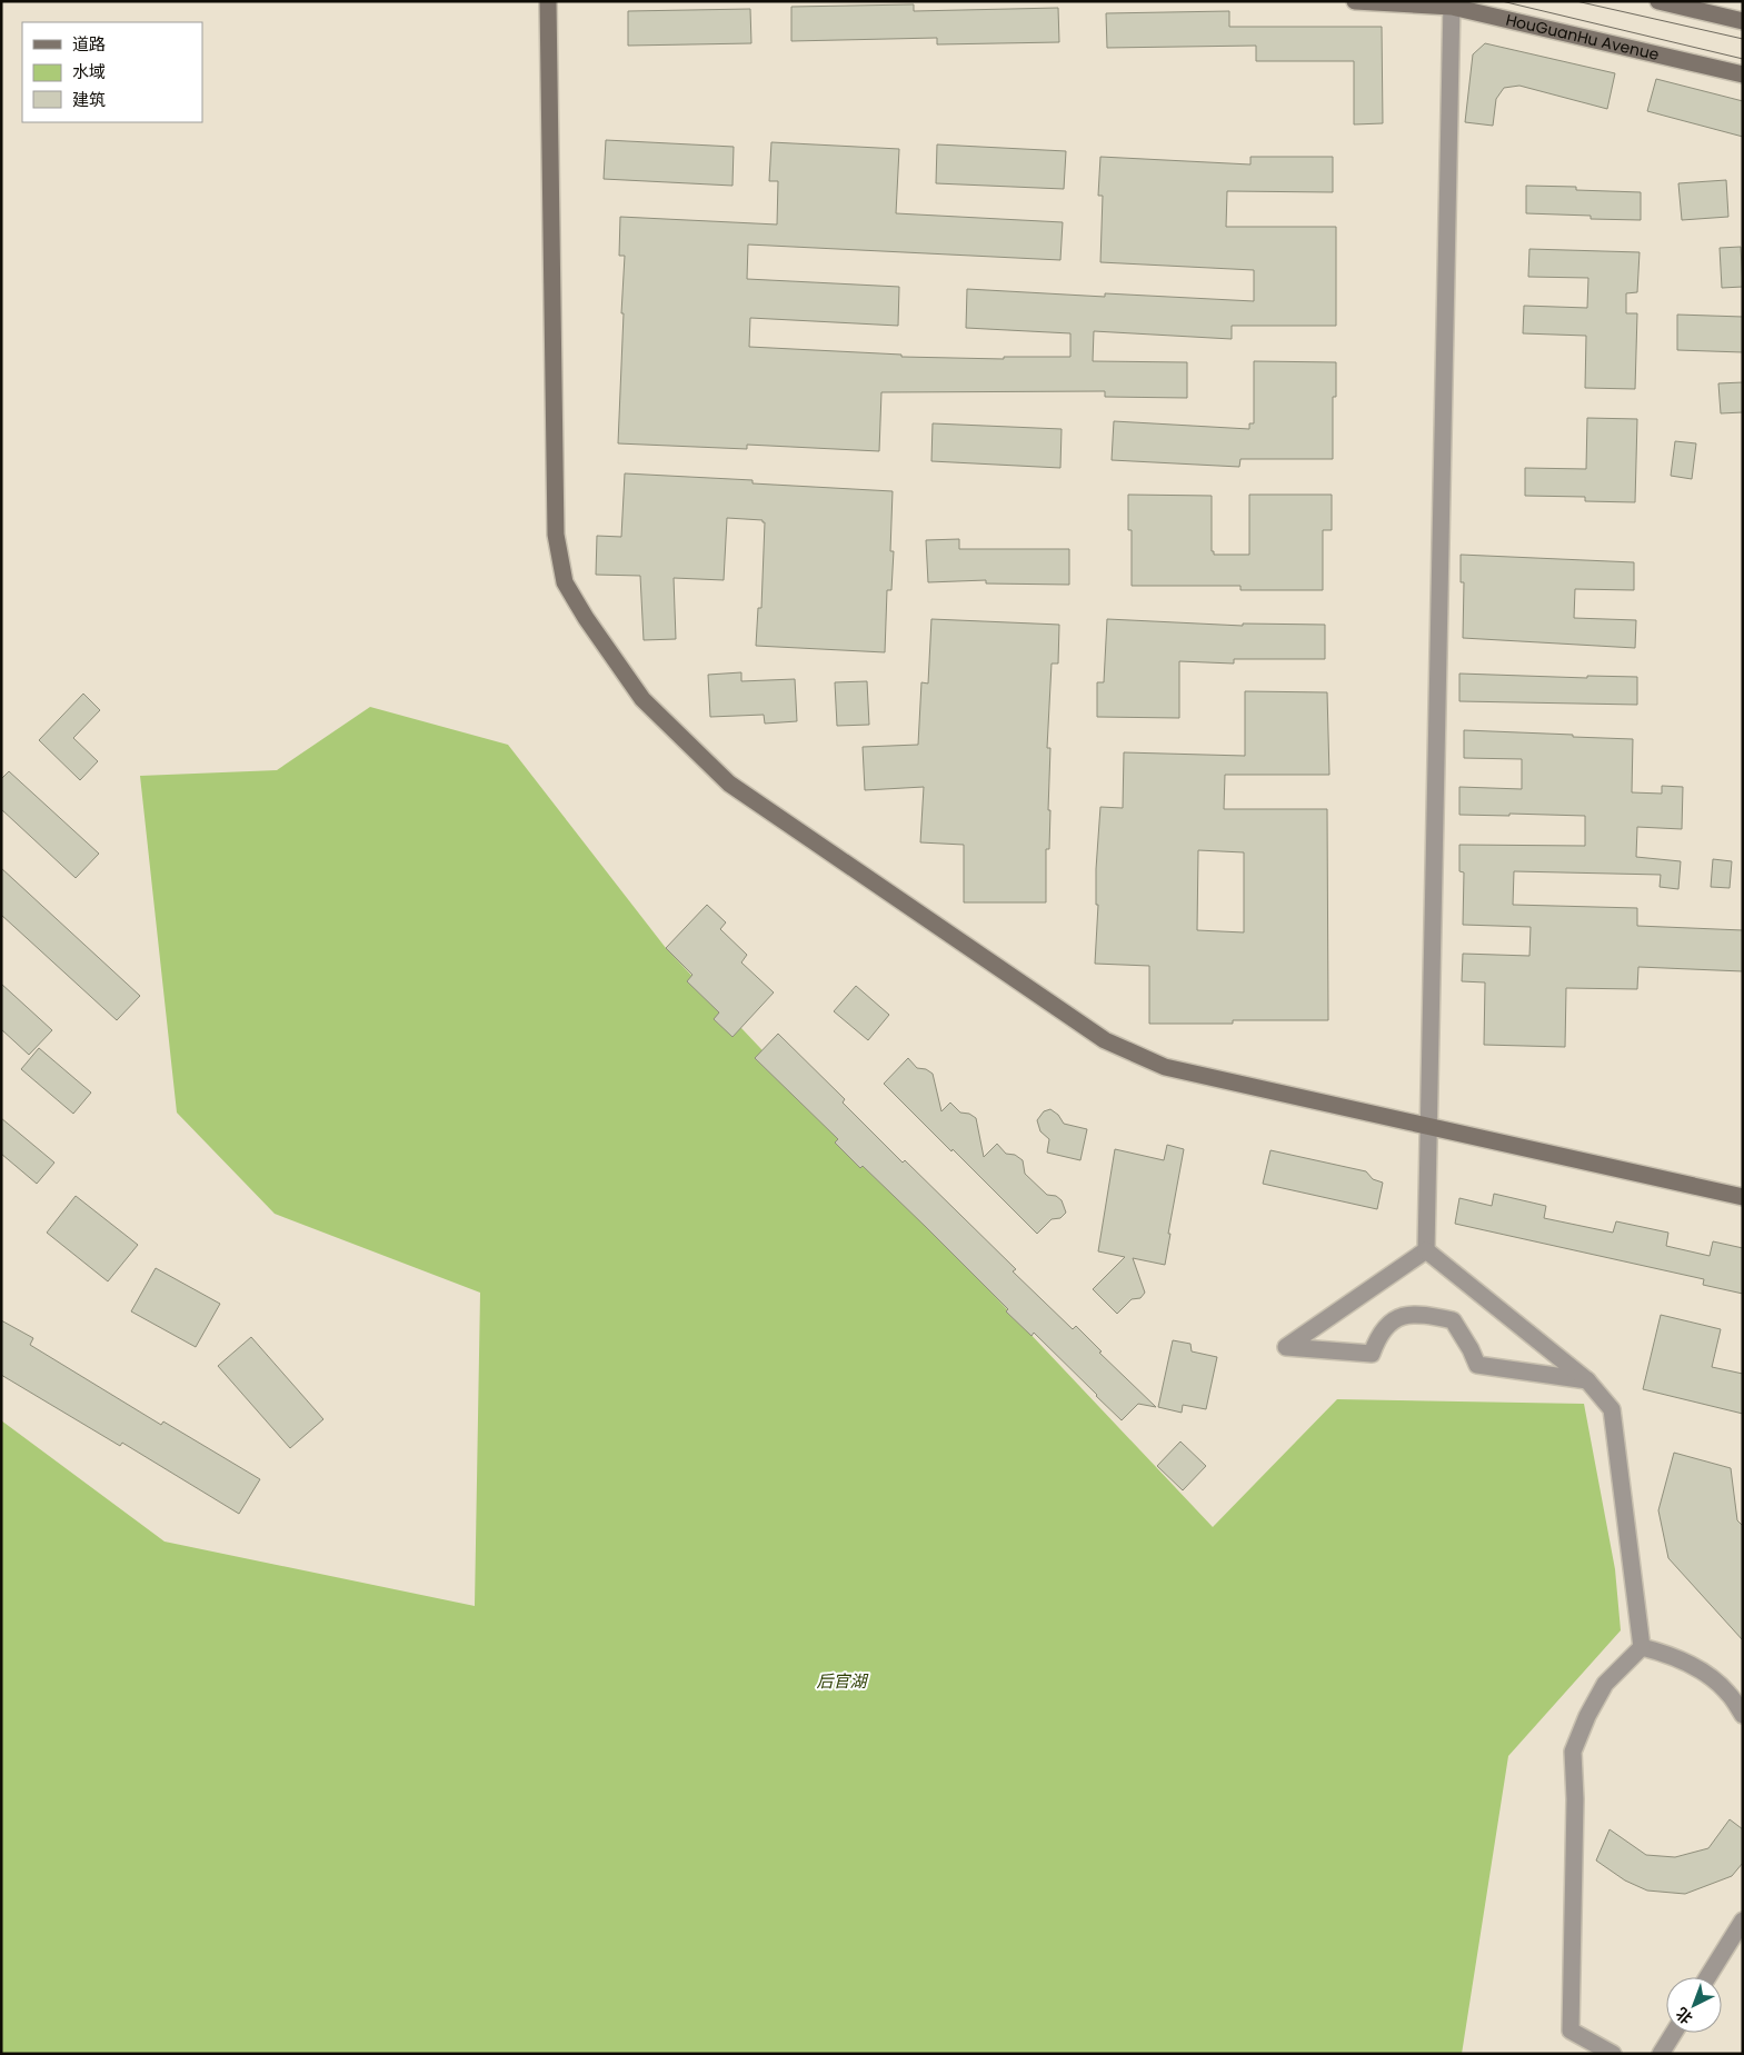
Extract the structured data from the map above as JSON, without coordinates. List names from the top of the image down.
{
  "streets": {
    "street": ["HouGuanHu Avenue"]
  },
  "water": ["后官湖"],
  "legend": ["道路", "水域", "建筑"],
  "north": "bottom left"
}
